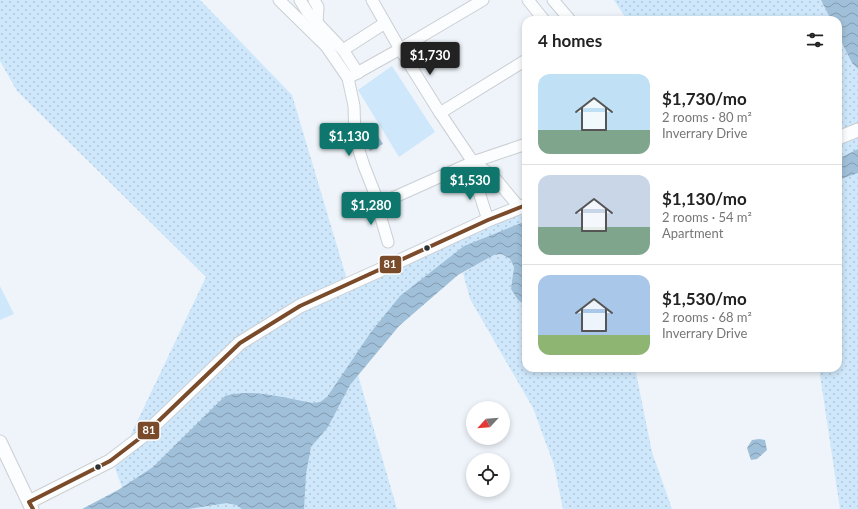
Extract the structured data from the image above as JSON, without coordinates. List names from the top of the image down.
{
  "lines": ["transit line 81"],
  "north": "bottom left",
  "page": {
    "heading": "4 homes",
    "price": [
      "$1,730",
      "$1,130",
      "$1,530",
      "$1,280"
    ],
    "list": [
      {
        "name": "$1,730/mo",
        "note": "2 rooms · 80 m² · Inverrary Drive"
      },
      {
        "name": "$1,130/mo",
        "note": "2 rooms · 54 m² · Apartment"
      },
      {
        "name": "$1,530/mo",
        "note": "2 rooms · 68 m² · Inverrary Drive"
      }
    ]
  }
}
